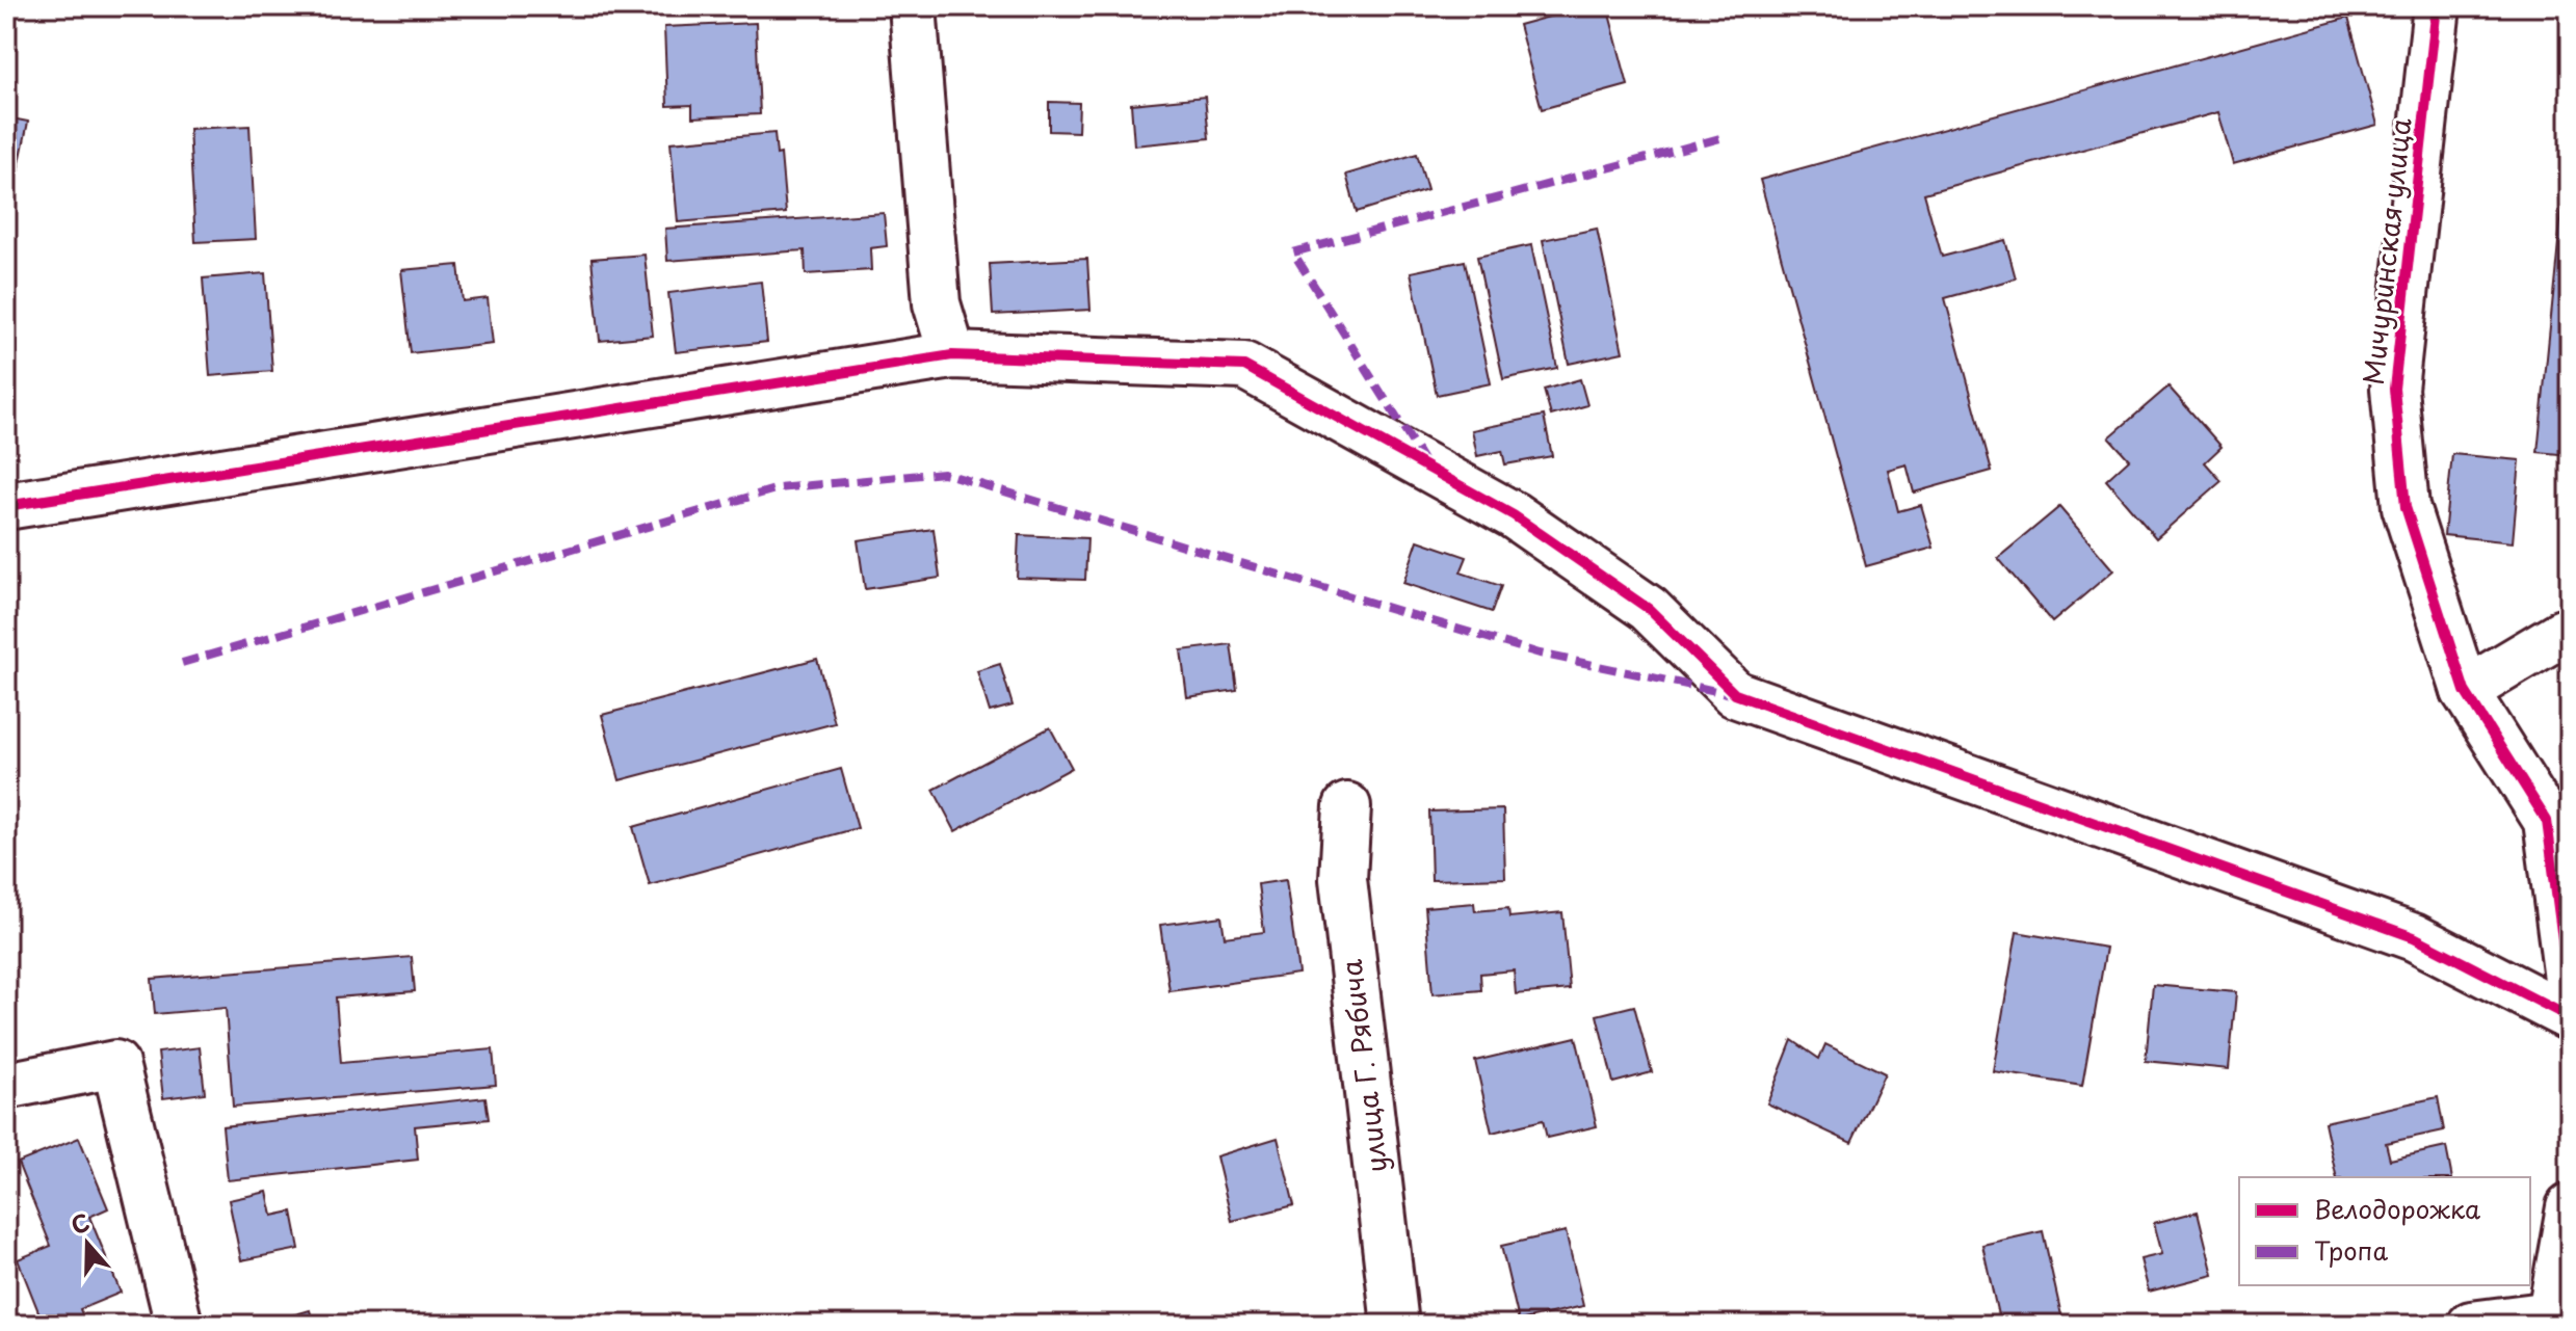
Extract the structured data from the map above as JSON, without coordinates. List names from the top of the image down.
{
  "streets": {
    "street": ["Мичуринская улица", "улица Г. Рябича"]
  },
  "legend": ["Велодорожка", "Тропа"],
  "north": "top"
}
